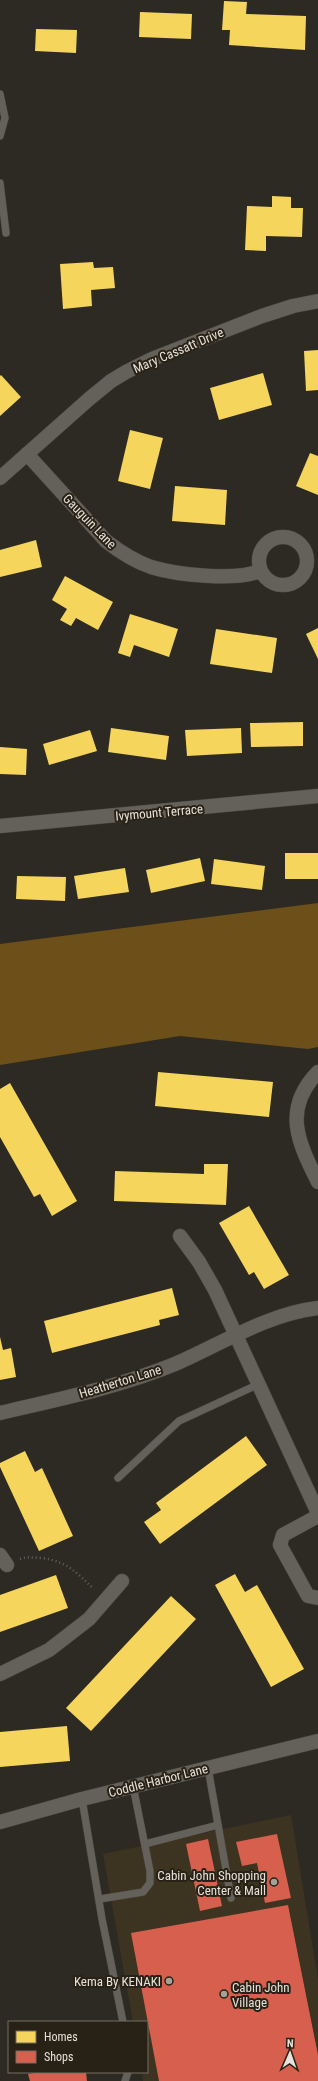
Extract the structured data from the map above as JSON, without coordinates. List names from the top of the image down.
{
  "streets": {
    "street": [
      "Mary Cassatt Drive",
      "Gauguin Lane",
      "Ivymount Terrace",
      "Heatherton Lane",
      "Coddle Harbor Lane"
    ]
  },
  "crossings": [
    ["Mary Cassatt Drive", "Gauguin Lane"]
  ],
  "places": ["Cabin John Shopping Center & Mall", "Kema By KENAKI", "Cabin John Village"],
  "legend": ["Homes", "Shops"],
  "north": "top"
}
